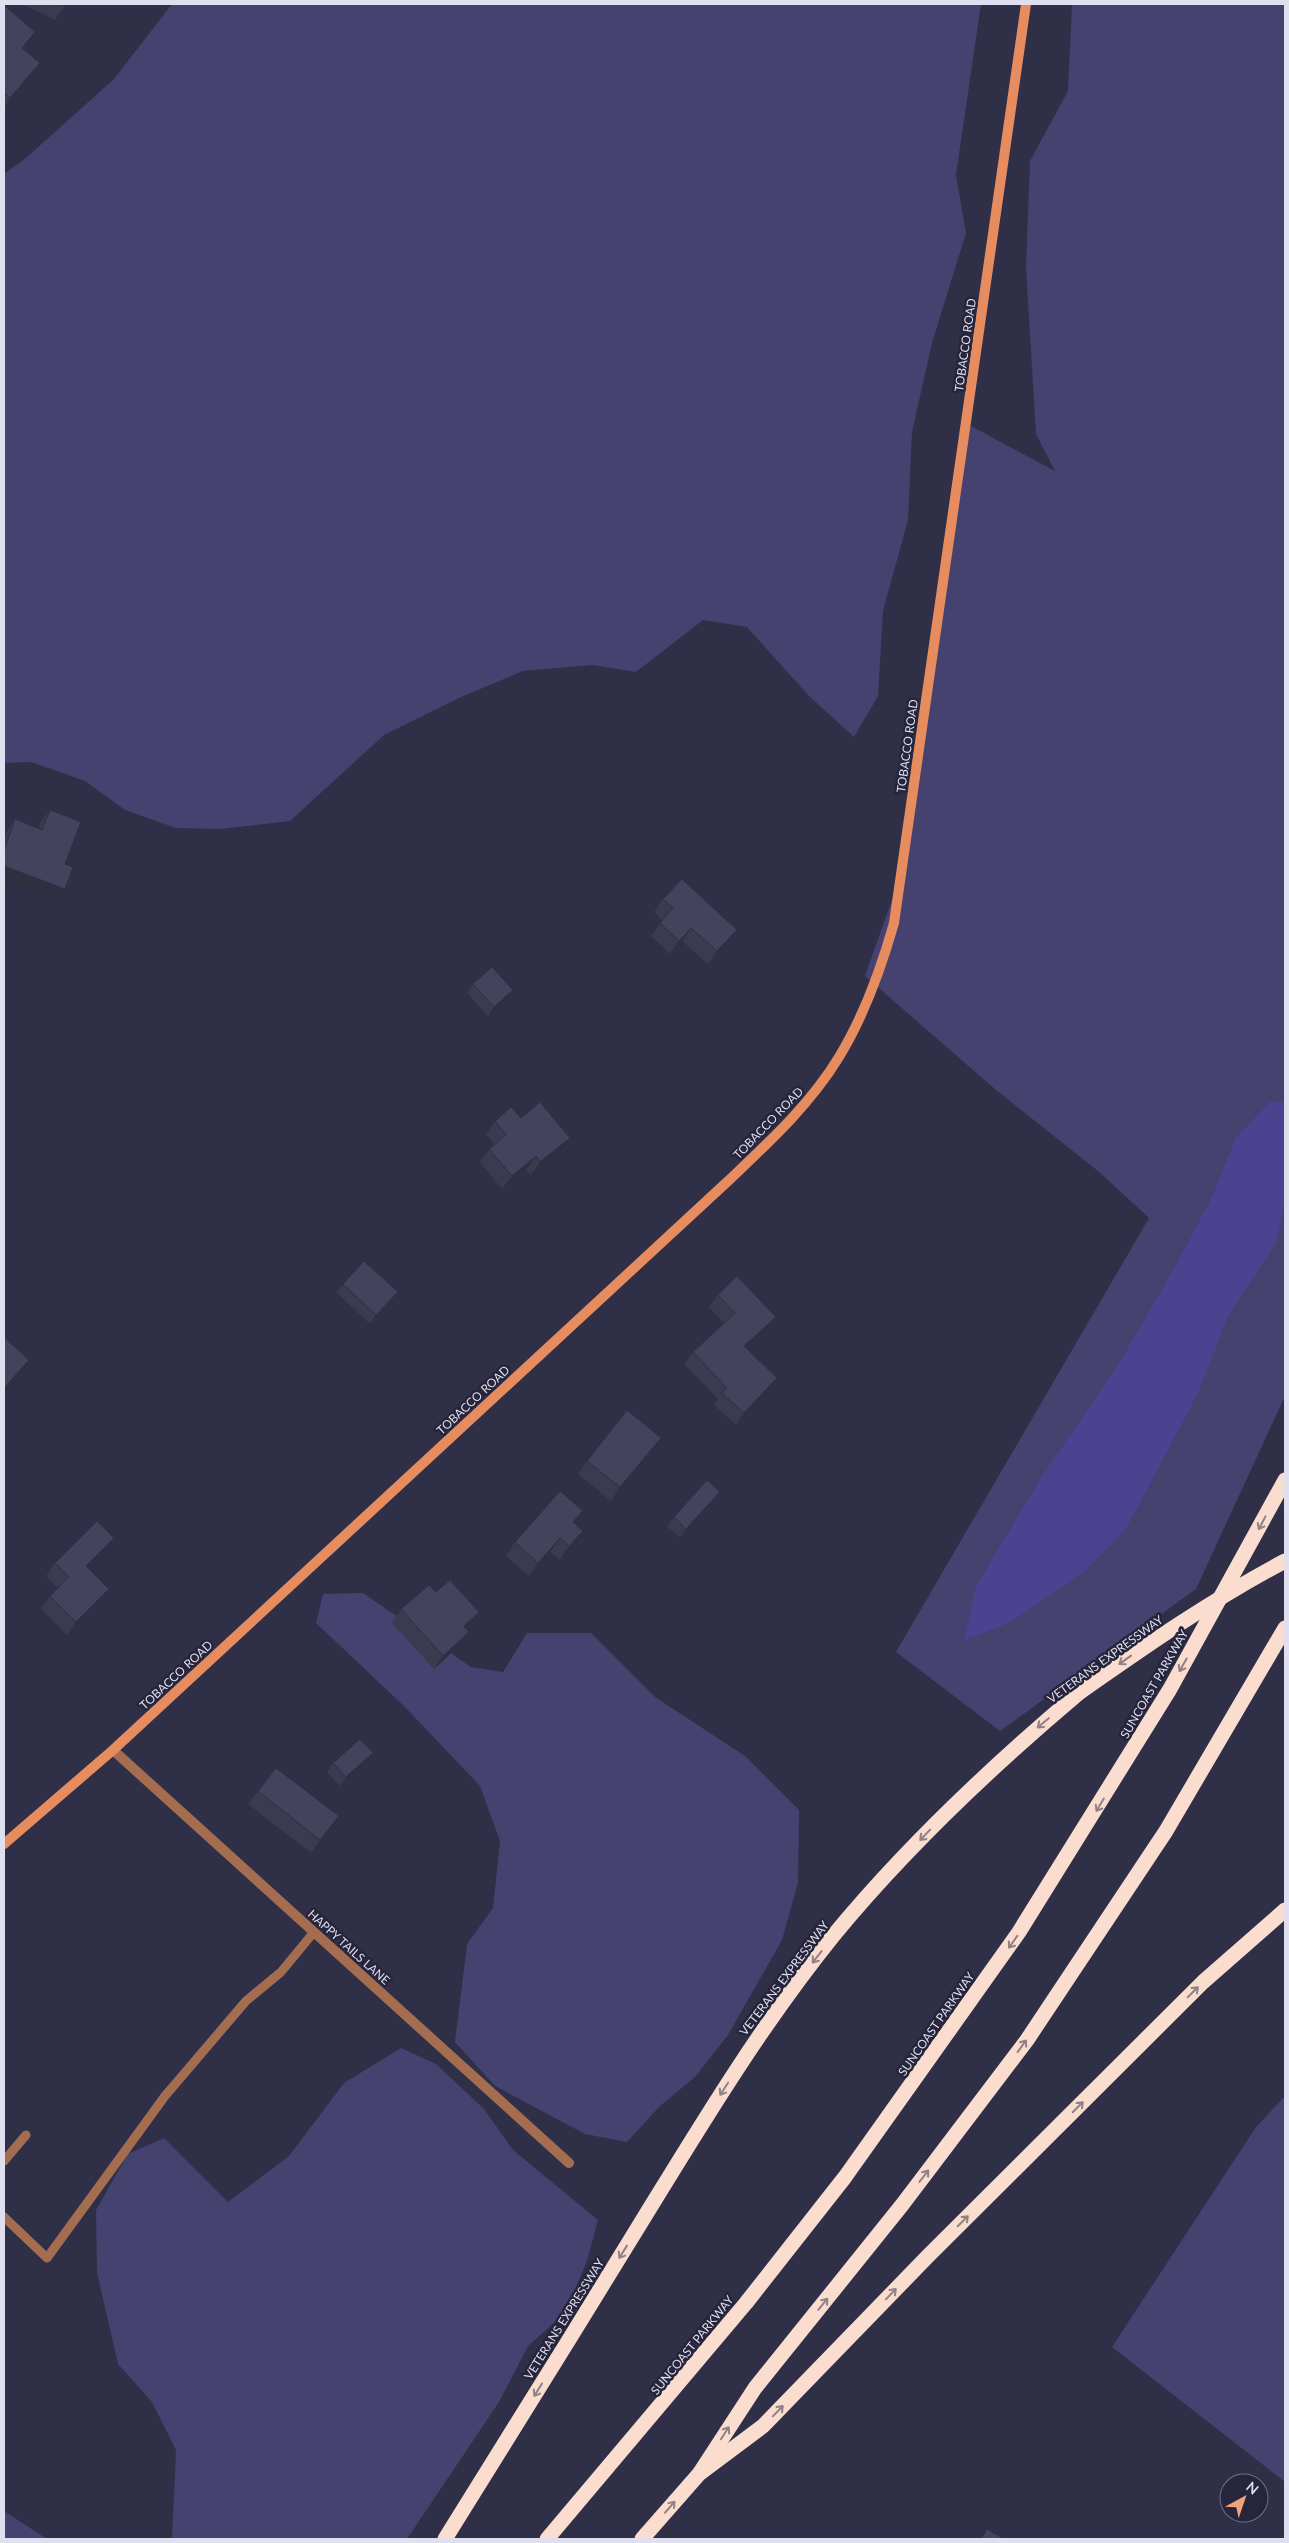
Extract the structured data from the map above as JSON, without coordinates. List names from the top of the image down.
{
  "streets": {
    "highway": ["VETERANS EXPRESSWAY", "SUNCOAST PARKWAY"],
    "street": ["TOBACCO ROAD", "HAPPY TAILS LANE"]
  },
  "crossings": [
    ["TOBACCO ROAD", "HAPPY TAILS LANE"]
  ],
  "one_way": ["VETERANS EXPRESSWAY"],
  "north": "top right"
}
